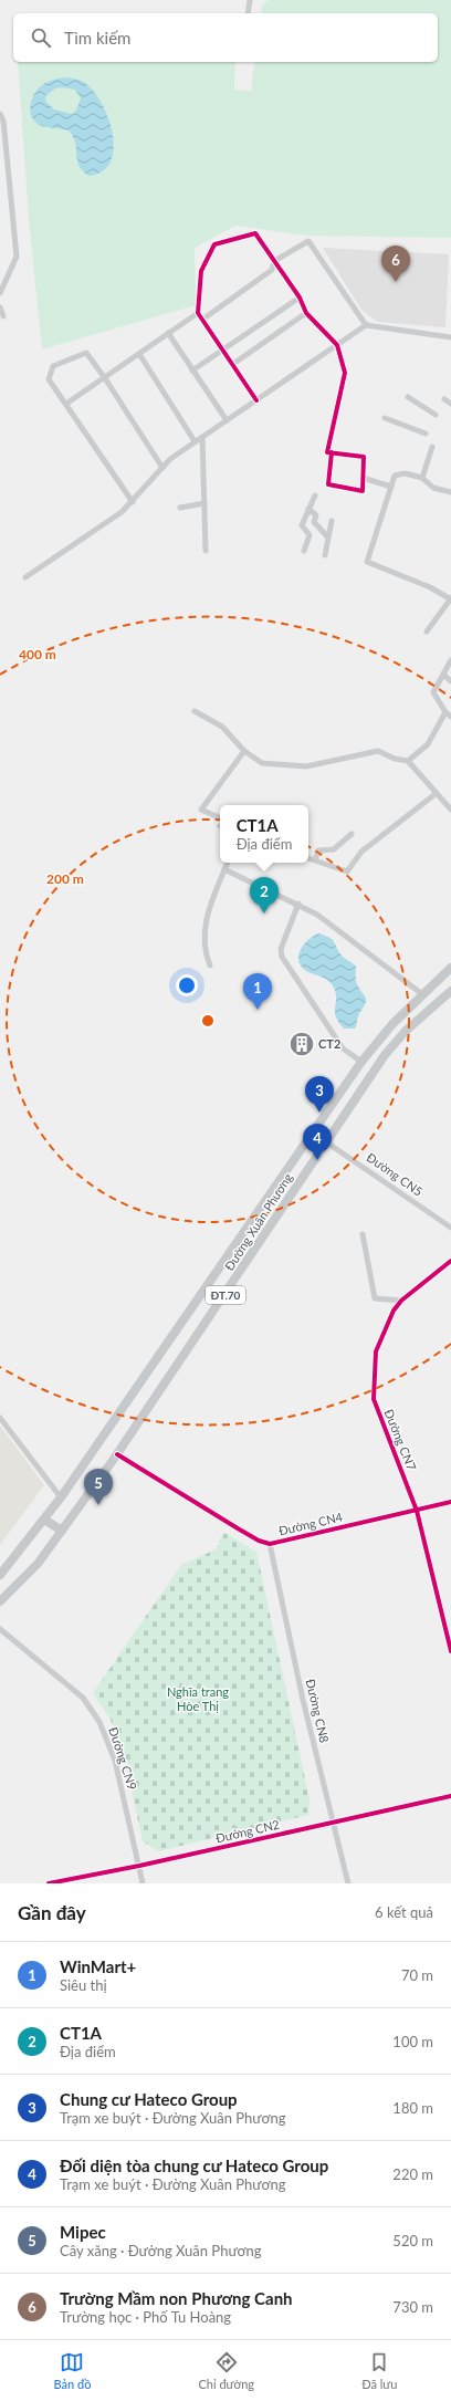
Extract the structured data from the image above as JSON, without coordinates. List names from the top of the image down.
{
  "streets": {
    "main road": ["Đường Xuân Phương", "ĐT.70"],
    "street": [
      "Đường CN5",
      "Đường CN7",
      "Đường CN4",
      "Đường CN8",
      "Đường CN9",
      "Đường CN2"
    ]
  },
  "crossings": [
    ["Đường CN5", "Đường Xuân Phương"],
    ["Đường Xuân Phương", "Đường CN4"],
    ["Đường CN7", "Đường CN4"],
    ["Đường CN4", "Đường CN8"],
    ["Đường CN8", "Đường CN2"],
    ["Đường CN9", "Đường CN2"]
  ],
  "parks": ["Nghĩa trang Hòe Thị"],
  "places": {
    "building": ["CT2"]
  },
  "page": {
    "search": "Tìm kiếm",
    "pins": [
      "6",
      "2",
      "1",
      "3",
      "4",
      "5"
    ],
    "popup": ["CT1A", "Địa điểm"],
    "heading": ["Gần đây", "6 kết quả"],
    "list": [
      {
        "mark": "1",
        "name": "WinMart+",
        "note": "Siêu thị",
        "value": "70 m"
      },
      {
        "mark": "2",
        "name": "CT1A",
        "note": "Địa điểm",
        "value": "100 m"
      },
      {
        "mark": "3",
        "name": "Chung cư Hateco Group",
        "note": "Trạm xe buýt · Đường Xuân Phương",
        "value": "180 m"
      },
      {
        "mark": "4",
        "name": "Đối diện tòa chung cư Hateco Group",
        "note": "Trạm xe buýt · Đường Xuân Phương",
        "value": "220 m"
      },
      {
        "mark": "5",
        "name": "Mipec",
        "note": "Cây xăng · Đường Xuân Phương",
        "value": "520 m"
      },
      {
        "mark": "6",
        "name": "Trường Mầm non Phương Canh",
        "note": "Trường học · Phố Tu Hoàng",
        "value": "730 m"
      }
    ],
    "nav": ["Bản đồ", "Chỉ đường", "Đã lưu"]
  },
  "rings": ["400 m", "200 m"]
}
